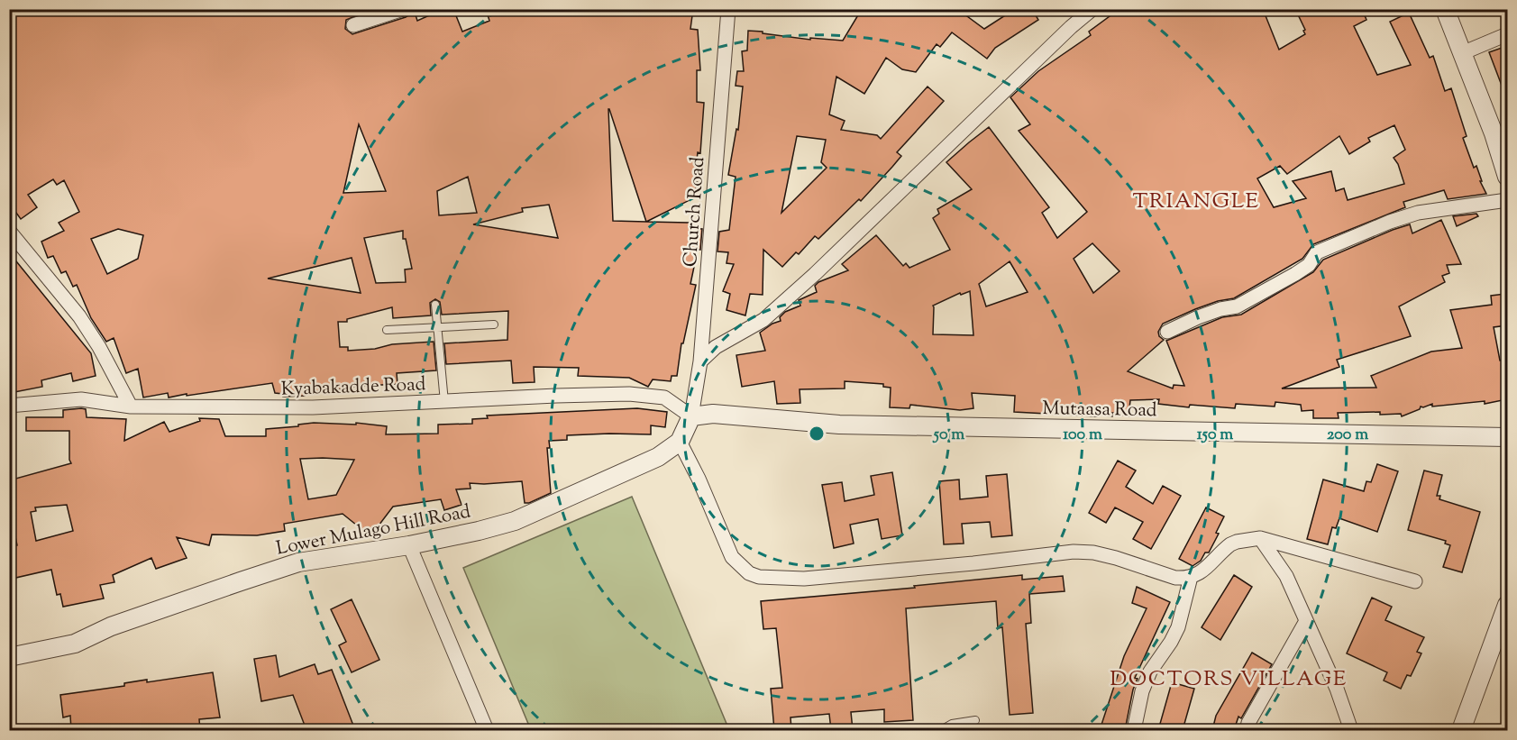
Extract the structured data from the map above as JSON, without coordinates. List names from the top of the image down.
{
  "streets": {
    "street": [
      "Church Road",
      "Kyabakadde Road",
      "Mutaasa Road",
      "Lower Mulago Hill Road"
    ]
  },
  "crossings": [
    ["Church Road", "Kyabakadde Road"],
    ["Church Road", "Mutaasa Road"],
    ["Church Road", "Lower Mulago Hill Road"],
    ["Kyabakadde Road", "Mutaasa Road"],
    ["Kyabakadde Road", "Lower Mulago Hill Road"],
    ["Mutaasa Road", "Lower Mulago Hill Road"]
  ],
  "districts": ["TRIANGLE", "DOCTORS VILLAGE"],
  "rings": [
    "50 m",
    "100 m",
    "150 m",
    "200 m"
  ]
}
